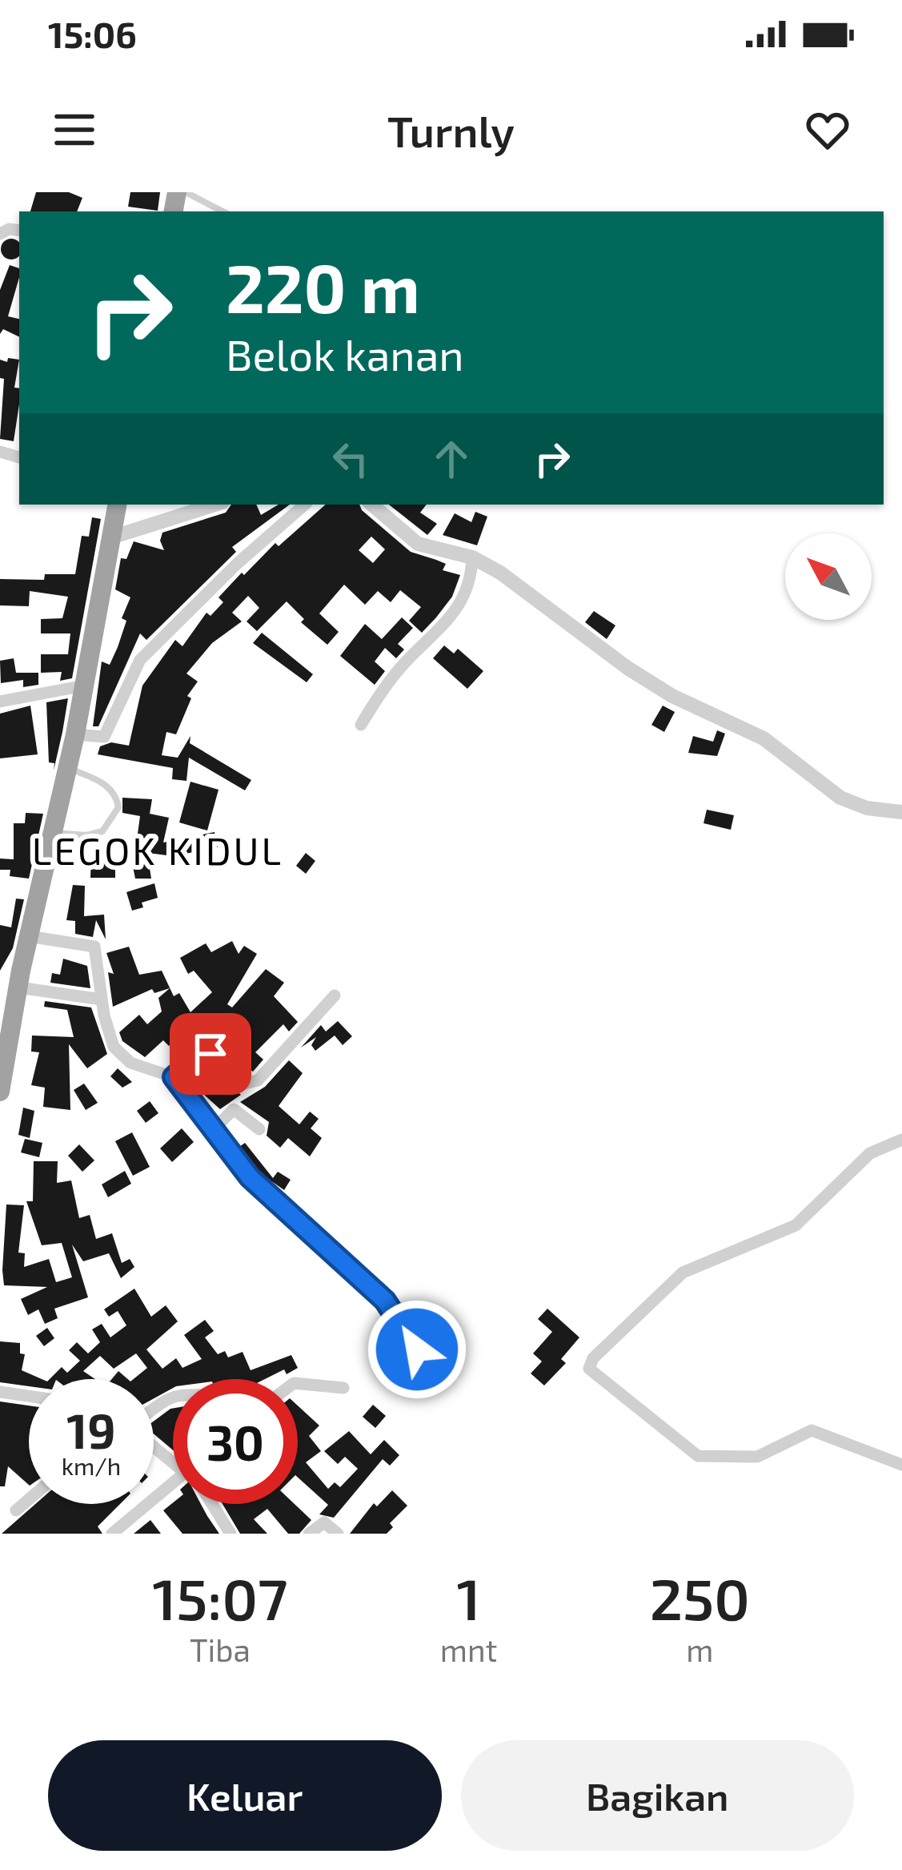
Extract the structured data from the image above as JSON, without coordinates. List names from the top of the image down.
{
  "districts": ["LEGOK KIDUL"],
  "north": "top left",
  "page": {
    "status": "15:06",
    "header": "Turnly",
    "turn": ["220 m", "Belok kanan"],
    "speed": "19 km/h",
    "limit": "30",
    "eta": [
      "15:07",
      "Tiba",
      "1",
      "mnt",
      "250",
      "m"
    ],
    "buttons": ["Keluar", "Bagikan"]
  }
}
